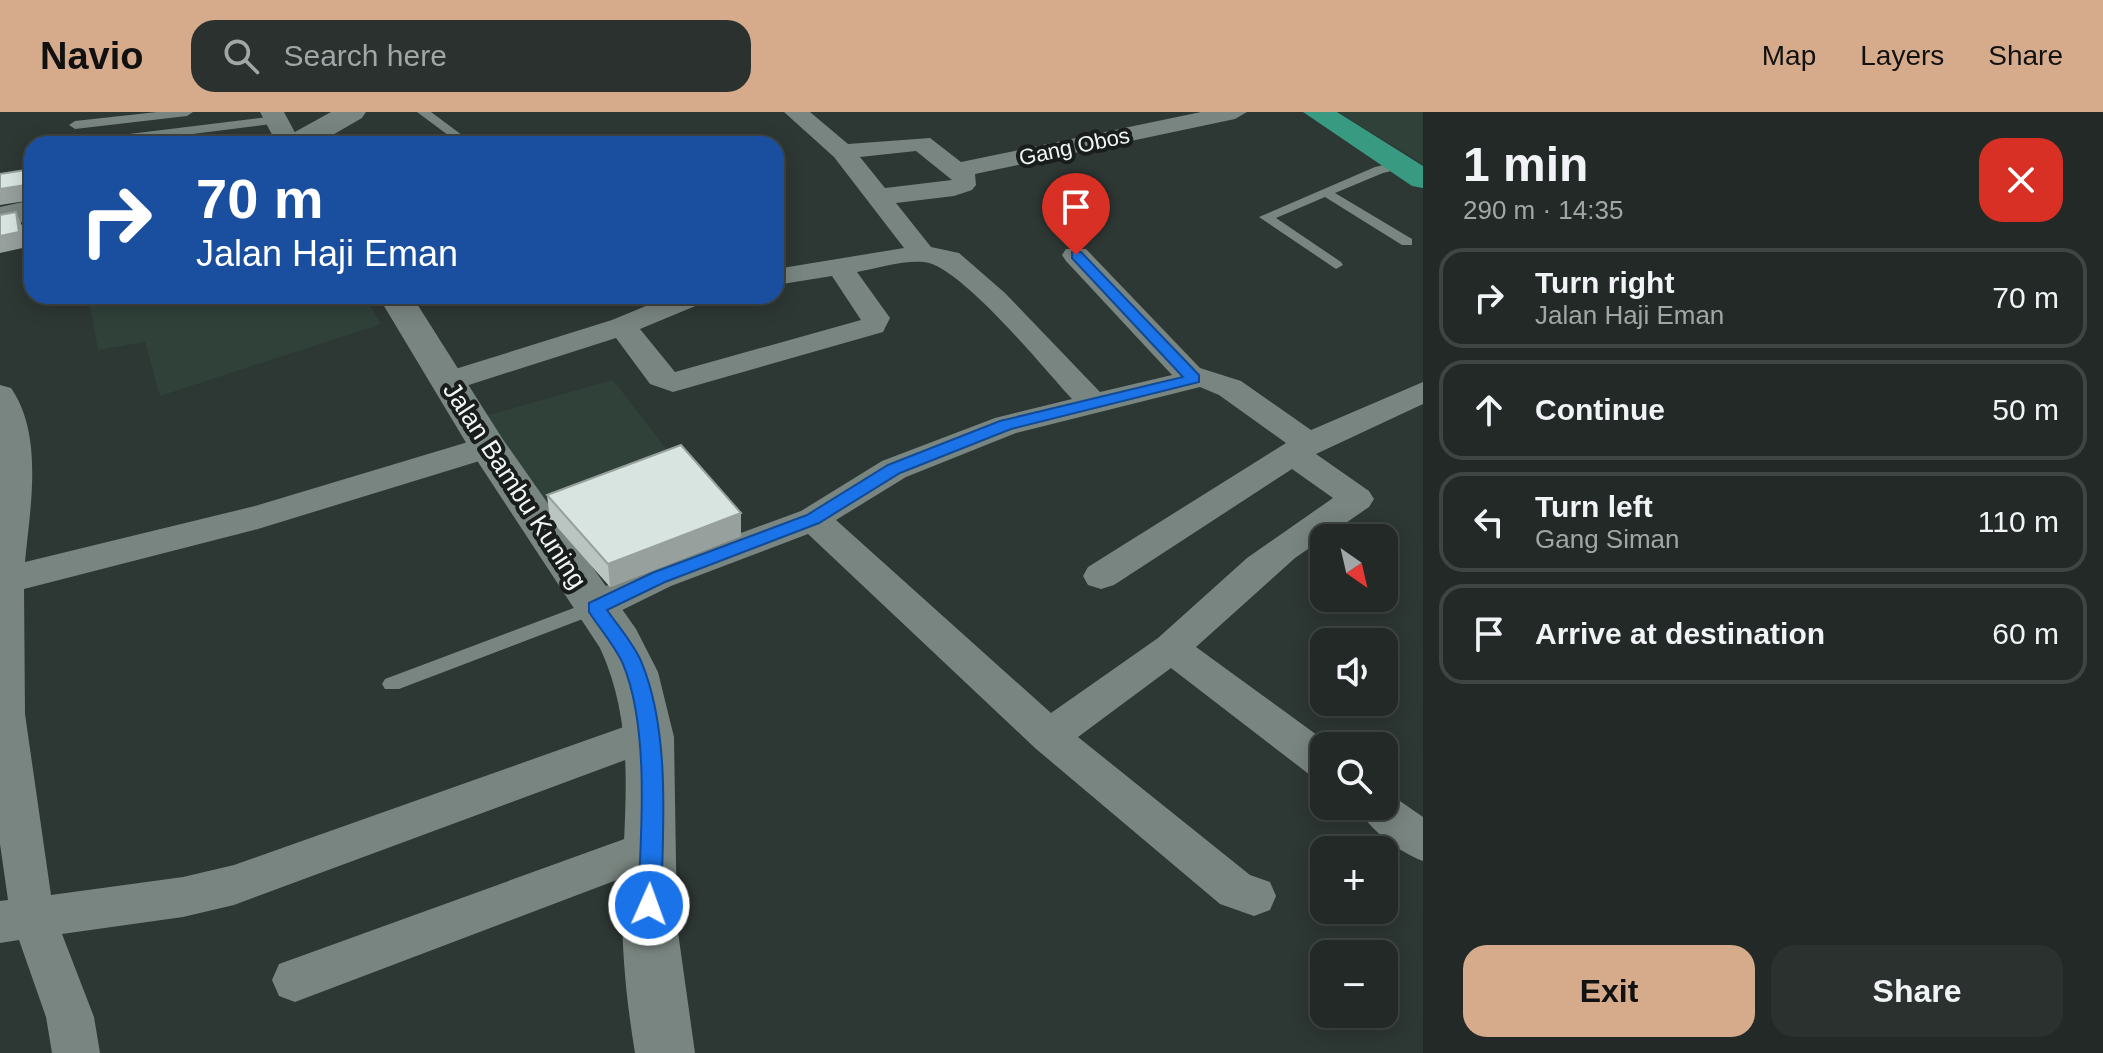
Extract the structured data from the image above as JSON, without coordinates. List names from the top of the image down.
{
  "streets": {
    "street": ["Gang Obos", "Jalan Bambu Kuning"]
  },
  "north": "bottom right",
  "page": {
    "header": "Navio",
    "search": "Search here",
    "nav": ["Map", "Layers", "Share"],
    "heading": ["1 min", "290 m · 14:35"],
    "turn": ["70 m", "Jalan Haji Eman"],
    "list": [
      {
        "name": "Turn right",
        "note": "Jalan Haji Eman",
        "value": "70 m"
      },
      {
        "name": "Continue",
        "value": "50 m"
      },
      {
        "name": "Turn left",
        "note": "Gang Siman",
        "value": "110 m"
      },
      {
        "name": "Arrive at destination",
        "value": "60 m"
      }
    ],
    "map_buttons": ["+", "−"],
    "buttons": ["Exit", "Share"]
  }
}
